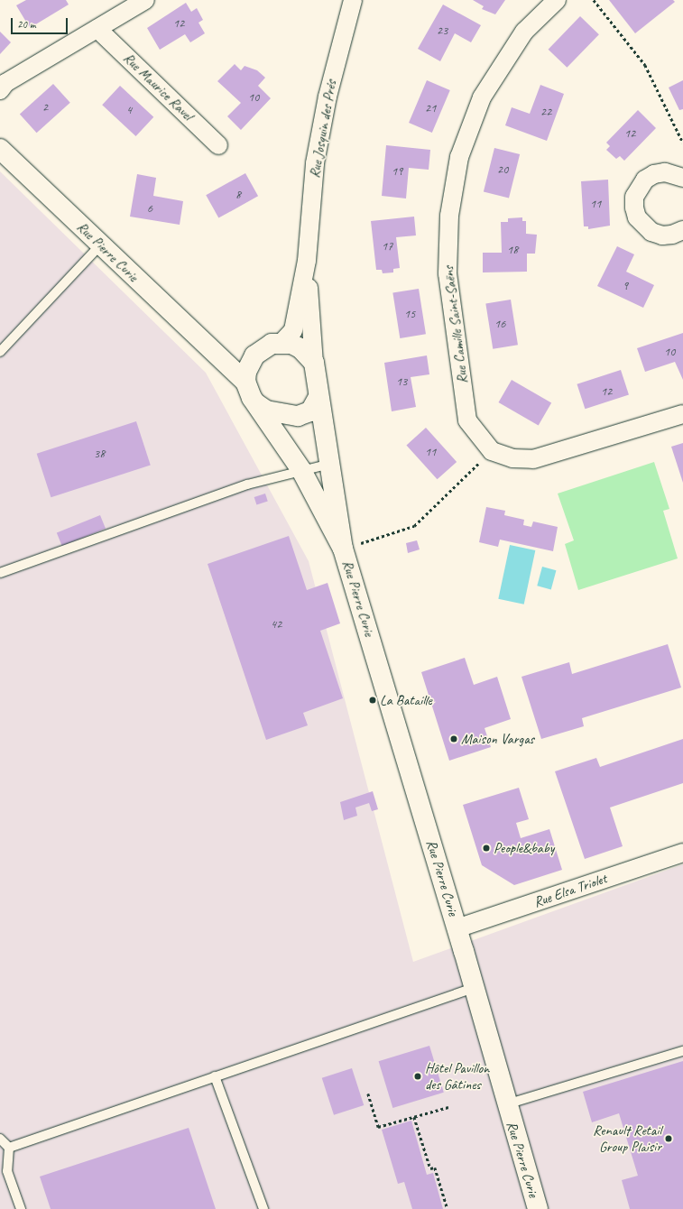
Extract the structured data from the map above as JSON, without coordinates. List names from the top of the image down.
{
  "streets": {
    "street": [
      "Rue Maurice Ravel",
      "Rue Josquin des Prés",
      "Rue Pierre Curie",
      "Rue Camille Saint-Saëns",
      "Rue Elsa Triolet"
    ]
  },
  "crossings": [
    ["Rue Josquin des Prés", "Rue Pierre Curie"],
    ["Rue Pierre Curie", "Rue Elsa Triolet"]
  ],
  "places": [
    "La Bataille",
    "Maison Vargas",
    "People&baby",
    "Hôtel Pavillon des Gâtines",
    "Renault Retail Group Plaisir"
  ],
  "house_numbers": [
    "12",
    "23",
    "10",
    "2",
    "21",
    "4",
    "22",
    "12",
    "20",
    "19",
    "8",
    "11",
    "6",
    "17",
    "18",
    "9",
    "15",
    "16",
    "10",
    "13",
    "12",
    "11",
    "38",
    "42"
  ],
  "scale_bar": "20 m"
}
